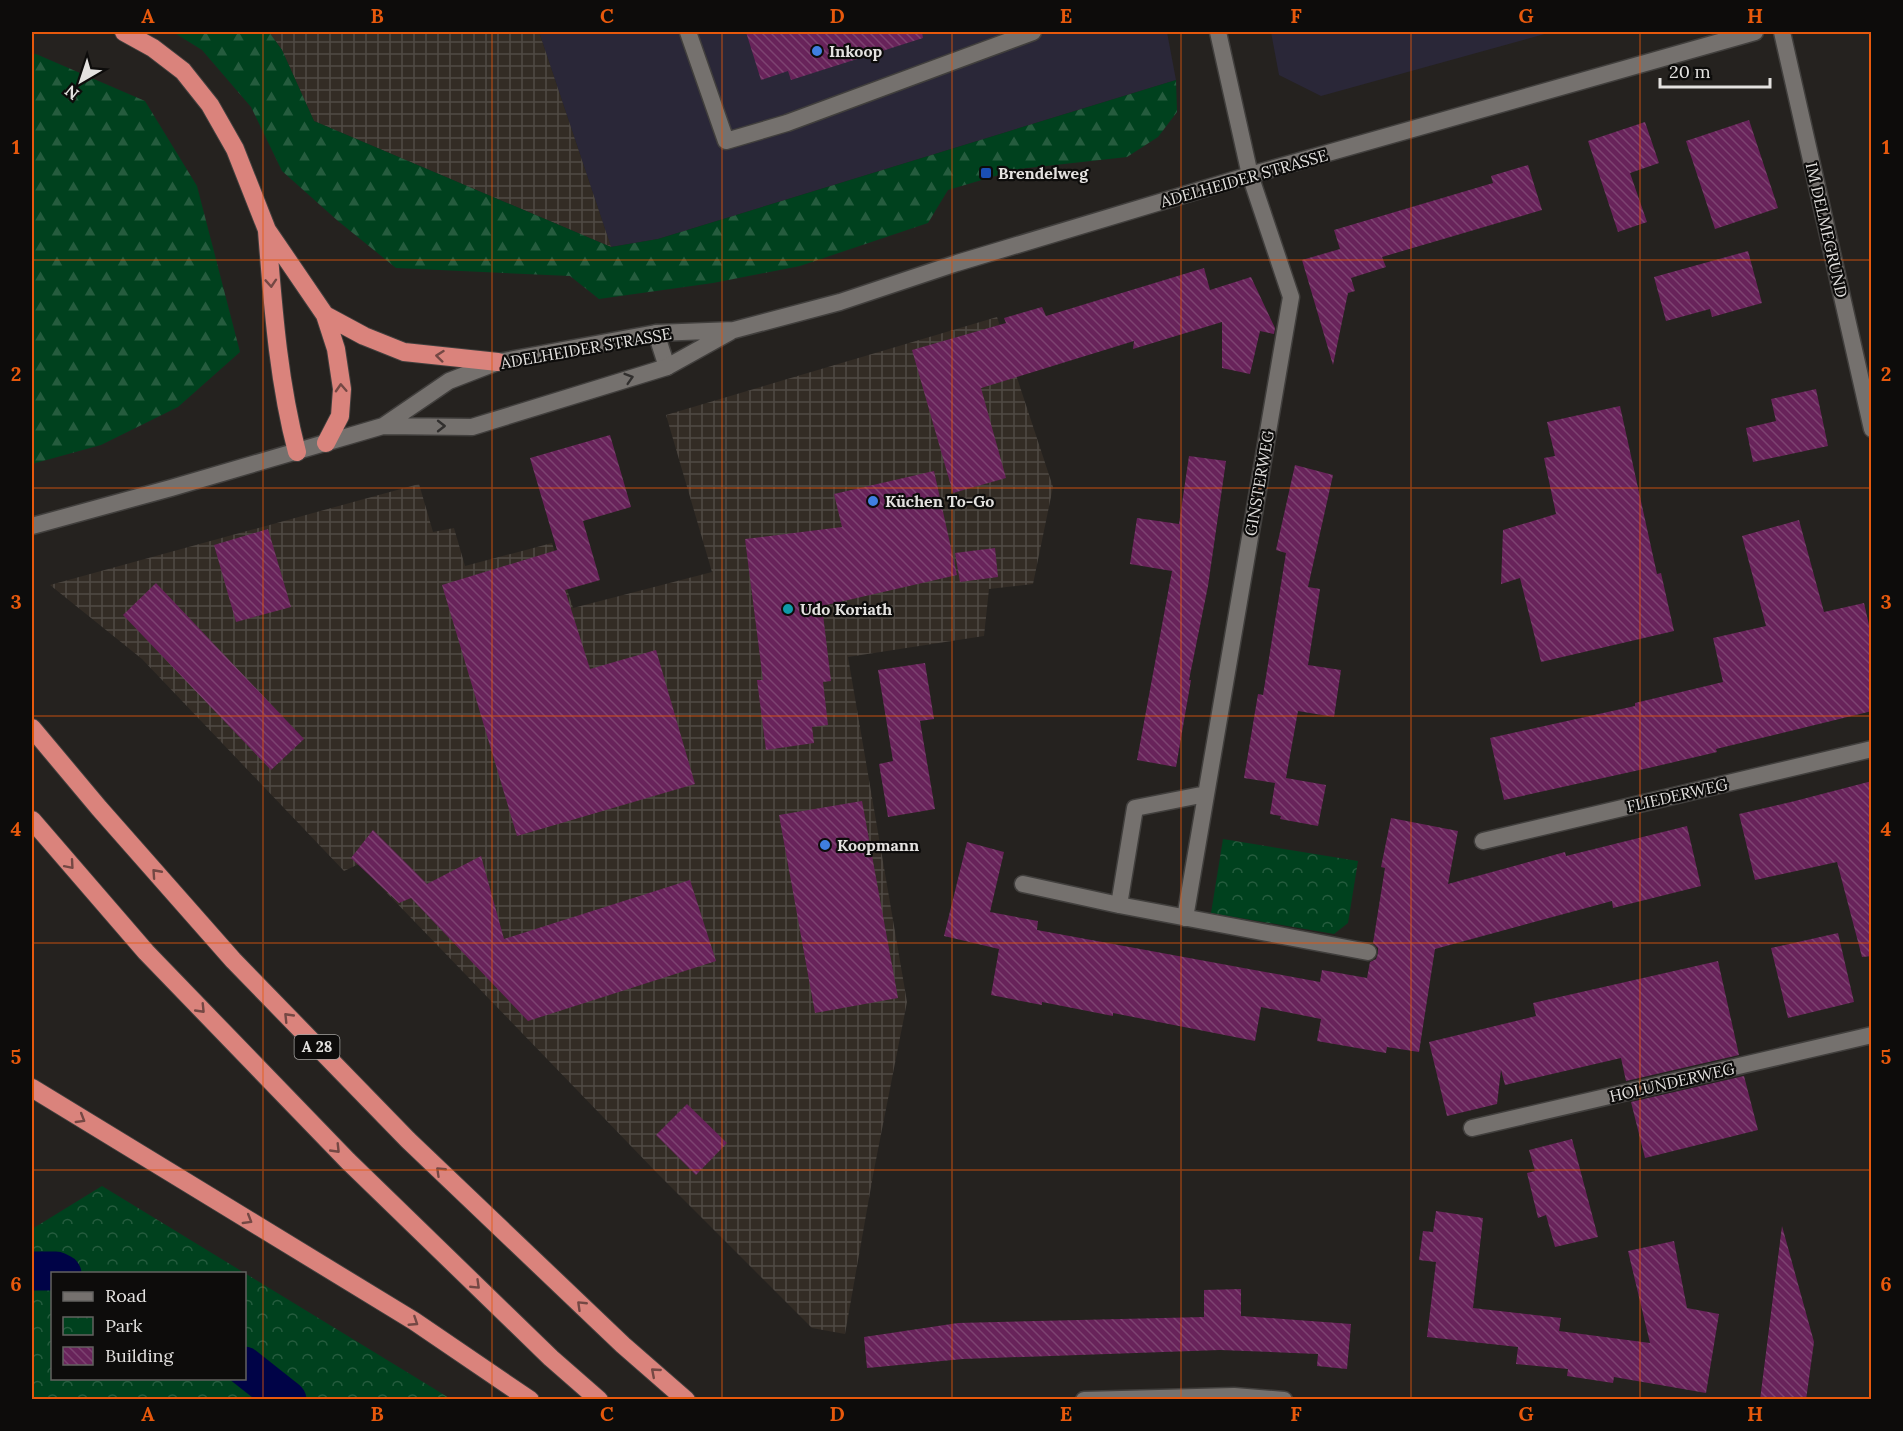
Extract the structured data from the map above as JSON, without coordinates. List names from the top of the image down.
{
  "streets": {
    "highway": ["A 28"],
    "street": [
      "ADELHEIDER STRASSE",
      "IM DELMEGRUND",
      "GINSTERWEG",
      "FLIEDERWEG",
      "HOLUNDERWEG"
    ]
  },
  "crossings": [
    ["ADELHEIDER STRASSE", "GINSTERWEG"]
  ],
  "places": {
    "other": [
      "Inkoop",
      "Küchen To-Go",
      "Udo Koriath",
      "Koopmann"
    ],
    "transit": ["Brendelweg"]
  },
  "legend": ["Road", "Park", "Building"],
  "scale_bar": "20 m",
  "north": "bottom left",
  "grid": {
    "columns": [
      "A",
      "B",
      "C",
      "D",
      "E",
      "F",
      "G",
      "H"
    ],
    "rows": [
      "1",
      "2",
      "3",
      "4",
      "5",
      "6"
    ]
  }
}
